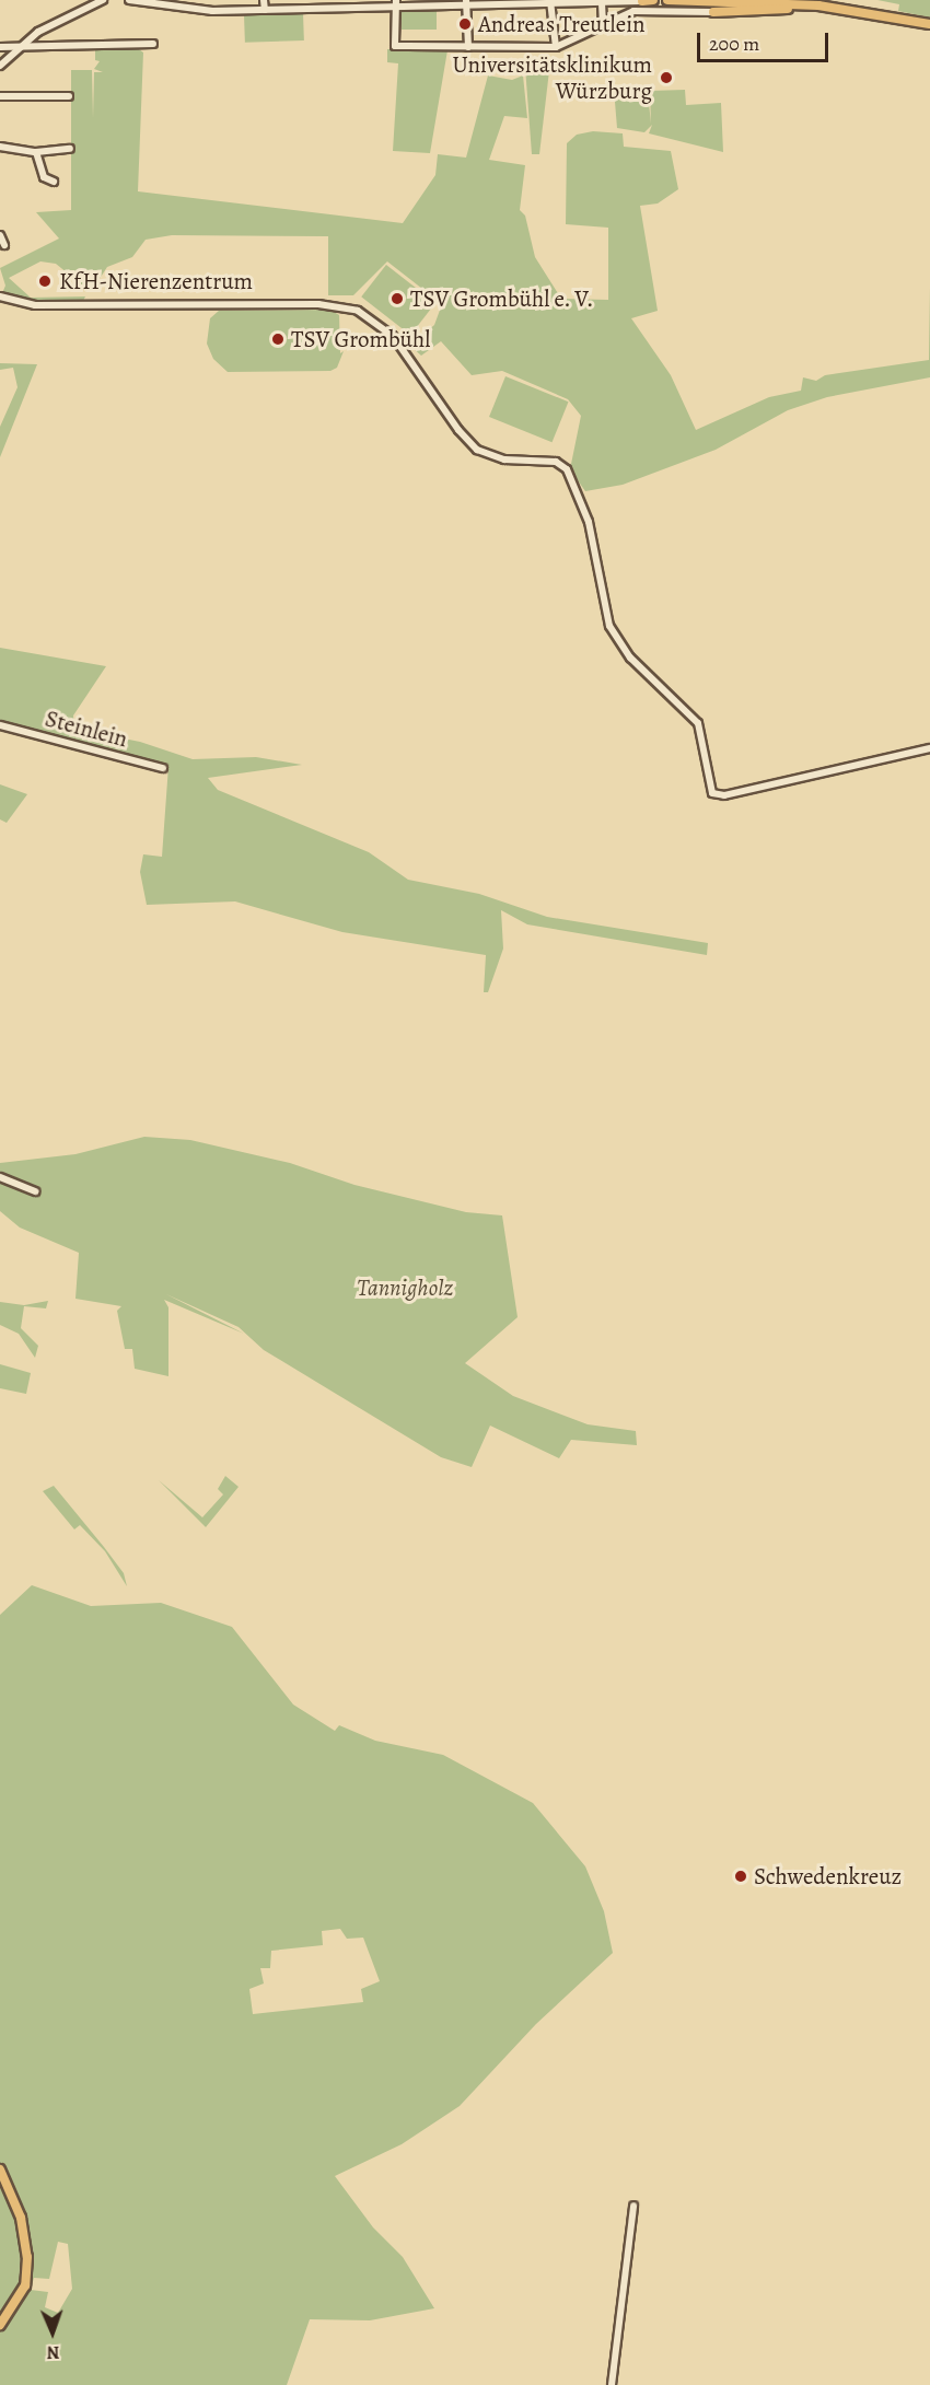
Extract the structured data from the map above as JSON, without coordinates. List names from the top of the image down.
{
  "streets": {
    "street": ["Steinlein"]
  },
  "parks": ["Tannigholz"],
  "places": [
    "Andreas Treutlein",
    "Universitätsklinikum Würzburg",
    "KfH-Nierenzentrum",
    "TSV Grombühl e. V.",
    "TSV Grombühl",
    "Schwedenkreuz"
  ],
  "scale_bar": "200 m",
  "north": "bottom"
}
